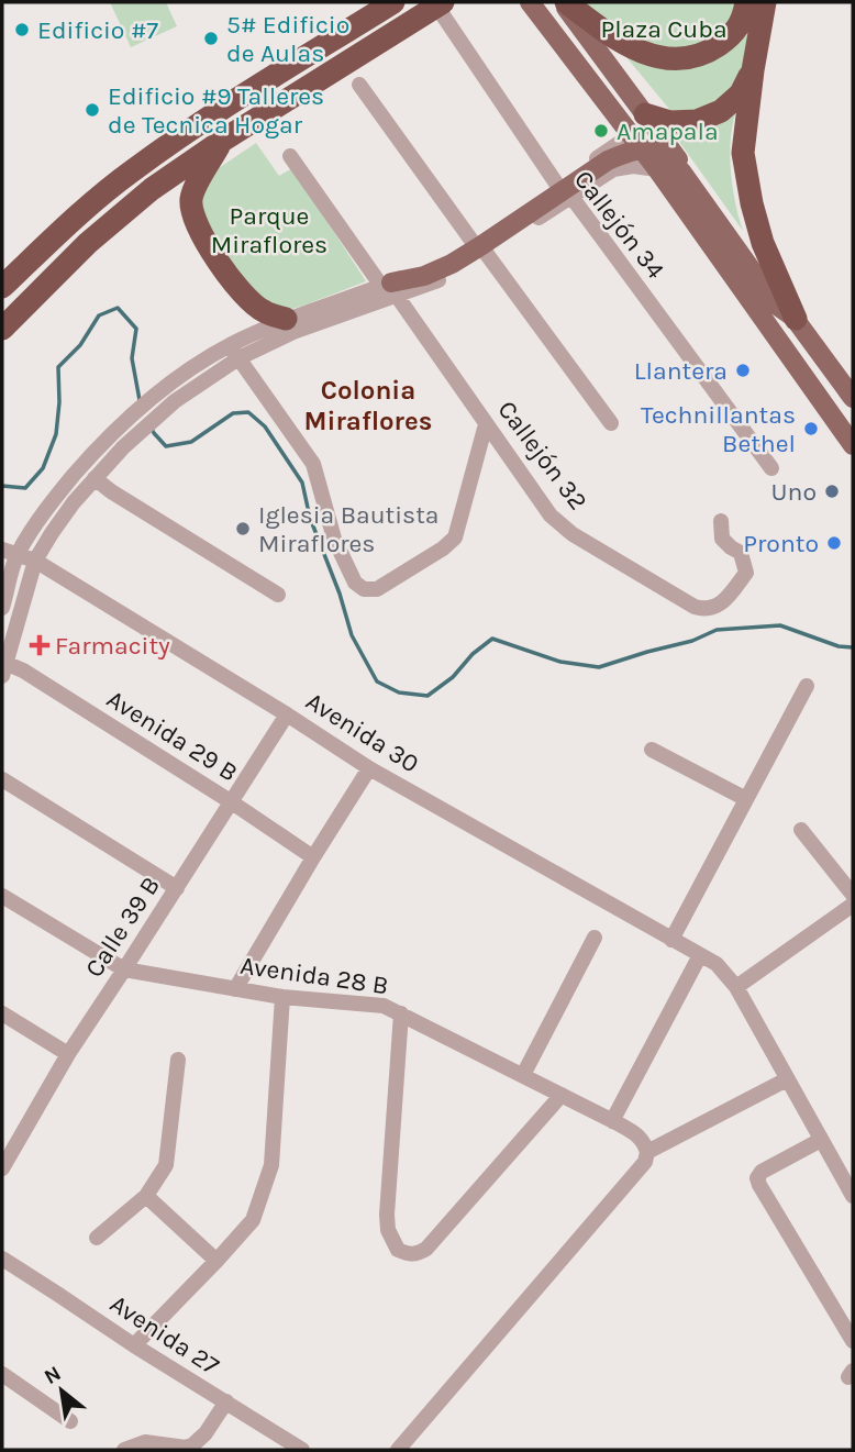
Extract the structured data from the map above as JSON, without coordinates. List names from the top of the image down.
{
  "streets": {
    "street": [
      "Callejón 34",
      "Callejón 32",
      "Avenida 30",
      "Avenida 29 B",
      "Calle 39 B",
      "Avenida 28 B",
      "Avenida 27"
    ]
  },
  "crossings": [
    ["Avenida 30", "Calle 39 B"],
    ["Avenida 29 B", "Calle 39 B"],
    ["Calle 39 B", "Avenida 28 B"]
  ],
  "districts": ["Colonia Miraflores"],
  "parks": ["Plaza Cuba", "Parque Miraflores"],
  "places": {
    "other": [
      "Edificio #7",
      "5# Edificio de Aulas",
      "Edificio #9 Talleres de Tecnica Hogar",
      "Amapala",
      "Llantera",
      "Technillantas Bethel",
      "Uno",
      "Iglesia Bautista Miraflores",
      "Pronto"
    ],
    "health": ["Farmacity"]
  },
  "north": "top left"
}
